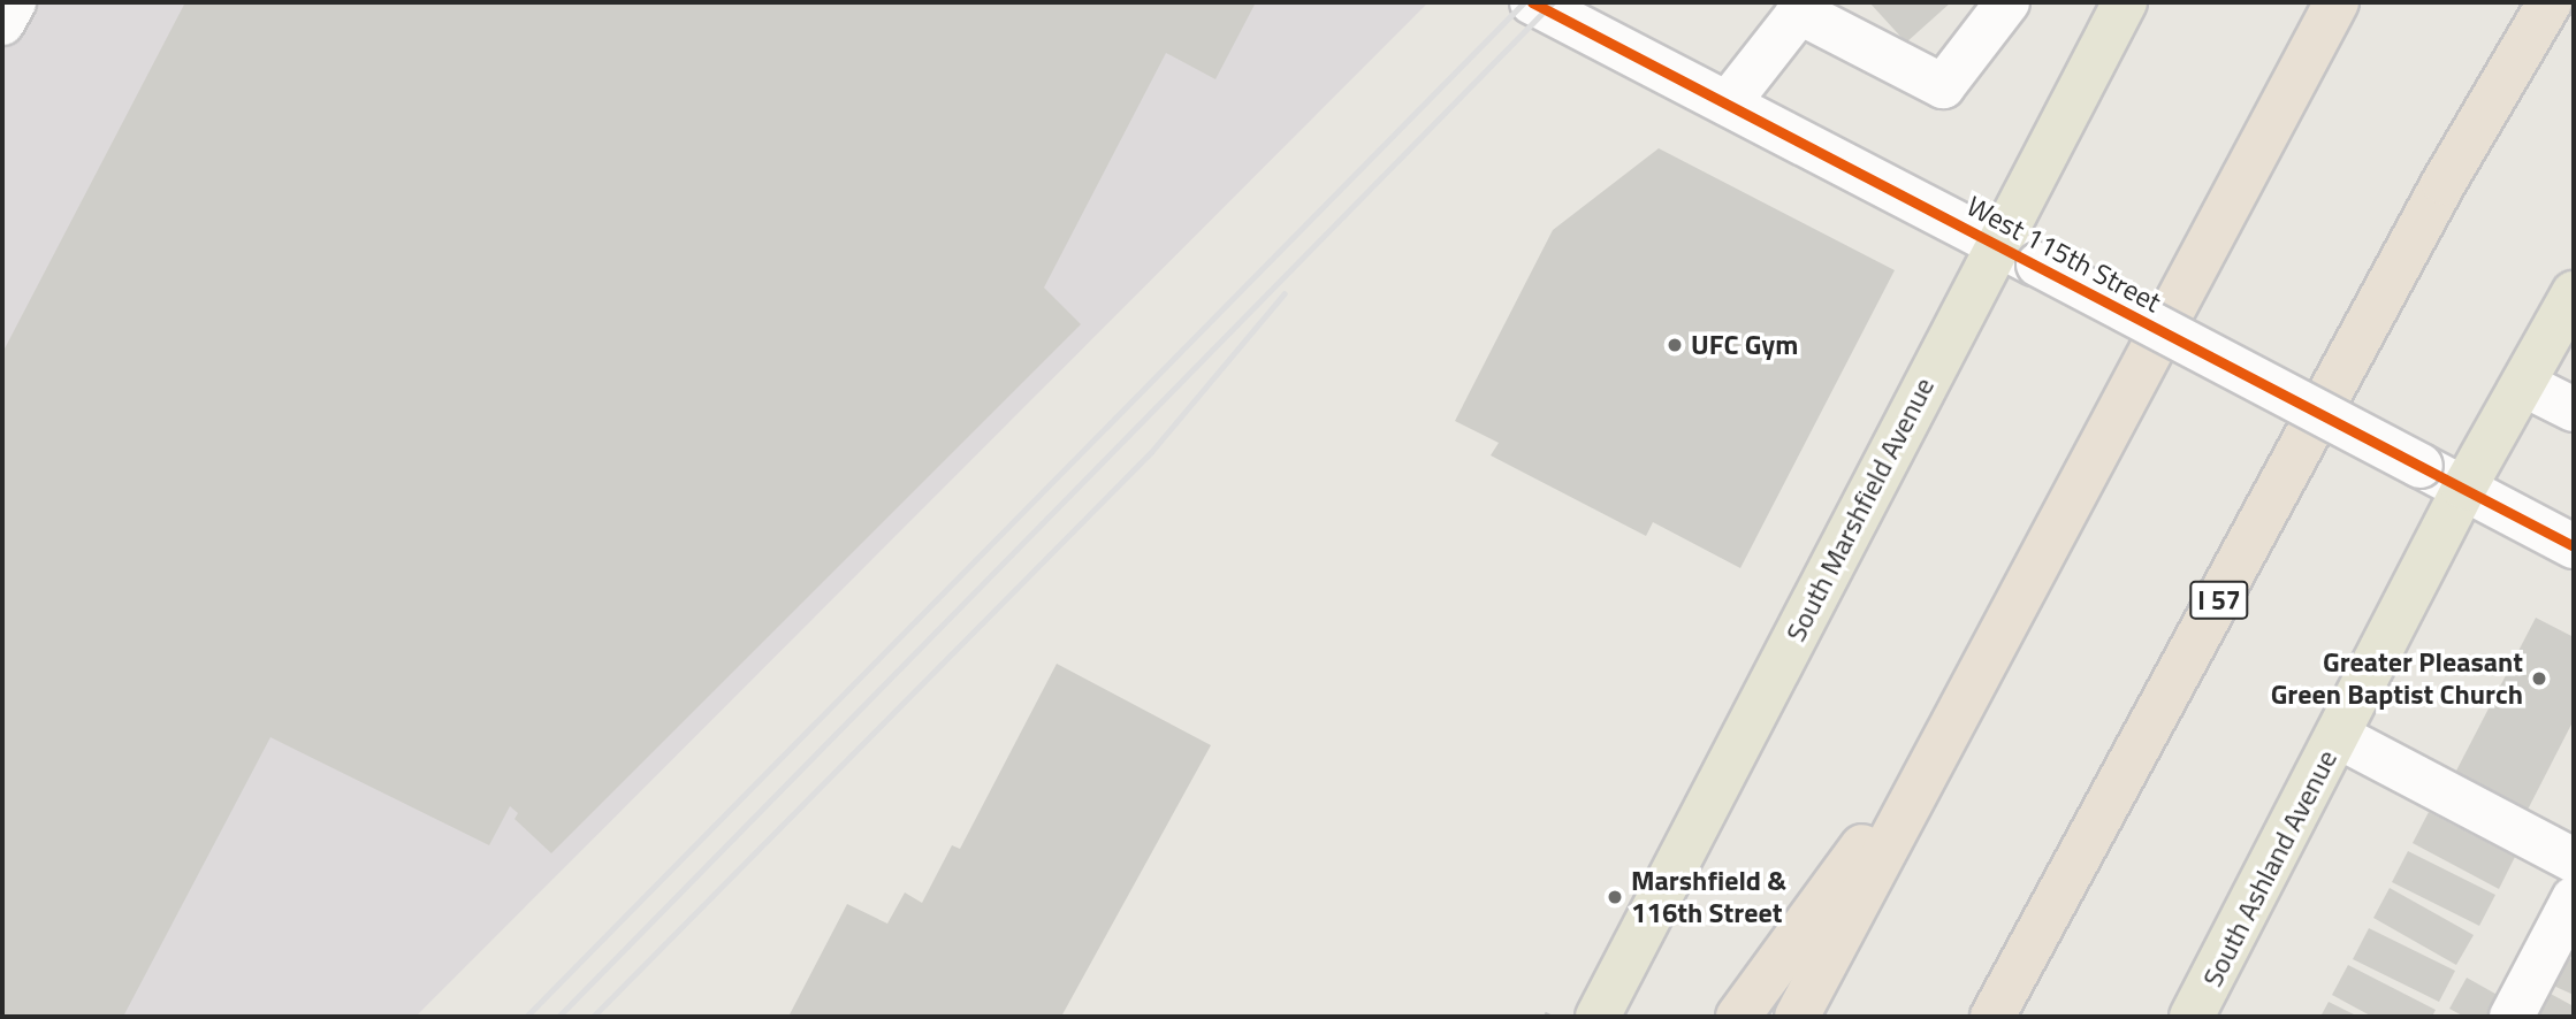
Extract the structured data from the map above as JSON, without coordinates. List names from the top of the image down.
{
  "streets": {
    "highway": ["I 57"],
    "main road": ["South Marshfield Avenue", "South Ashland Avenue"],
    "street": ["West 115th Street"]
  },
  "crossings": [
    ["West 115th Street", "South Marshfield Avenue"],
    ["West 115th Street", "South Ashland Avenue"]
  ],
  "places": ["UFC Gym", "Greater Pleasant Green Baptist Church", "Marshfield & 116th Street"]
}
